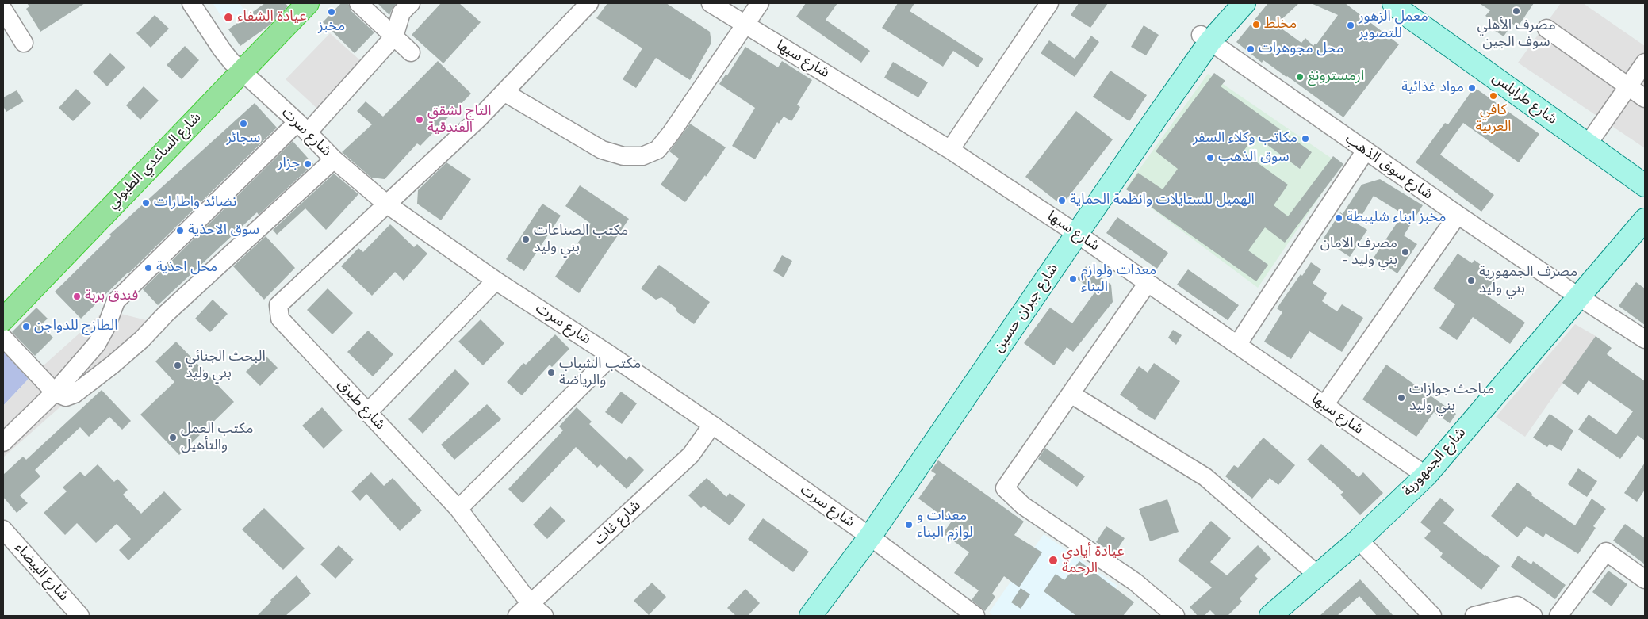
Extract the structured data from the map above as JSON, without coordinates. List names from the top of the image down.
{
  "streets": {
    "highway": ["شارع الساعدي الطبولي"],
    "main road": ["شارع طرابلس", "شارع جبران حسين", "شارع الجمهورية"],
    "street": [
      "شارع سبها",
      "شارع سرت",
      "شارع سوق الذهب",
      "شارع طبرق",
      "شارع غات",
      "شارع البيضاء"
    ]
  },
  "crossings": [
    ["شارع سبها", "شارع جبران حسين"],
    ["شارع سبها", "شارع الجمهورية"],
    ["شارع سرت", "شارع الساعدي الطبولي"],
    ["شارع سرت", "شارع جبران حسين"],
    ["شارع سرت", "شارع طبرق"],
    ["شارع سرت", "شارع غات"],
    ["شارع سوق الذهب", "شارع جبران حسين"],
    ["شارع سوق الذهب", "شارع الجمهورية"],
    ["شارع طبرق", "شارع غات"]
  ],
  "places": [
    "مصرف الأهلي سوف الجين",
    "مخبز",
    "عيادة الشفاء",
    "مخلط",
    "معمل الزهور للتصوير",
    "محل مجوهرات",
    "ارمسترونغ",
    "مواد غذائية",
    "كافي العربية",
    "التاج لشقق الفندقية",
    "سجائر",
    "مكاتب وكلاء السفر",
    "سوق الذهب",
    "جزار",
    "الهميل للستايلات وانظمة الحماية",
    "نضائد واطارات",
    "مخبز ابناء شليبطة",
    "سوق الاحذية",
    "مكتب الصناعات بني وليد",
    "مصرف الامان - بني وليد",
    "محل احذية",
    "معدات ولوازم البناء",
    "مصرف الجمهورية بني وليد",
    "فندق بربة",
    "الطازج للدواجن",
    "البحث الجنائي بني وليد",
    "مكتب الشباب والرياضة",
    "مباحث جوازات بني وليد",
    "مكتب العمل والتأهيل",
    "معدات و لوازم البناء",
    "عيادة أيادي الرحمة"
  ]
}
